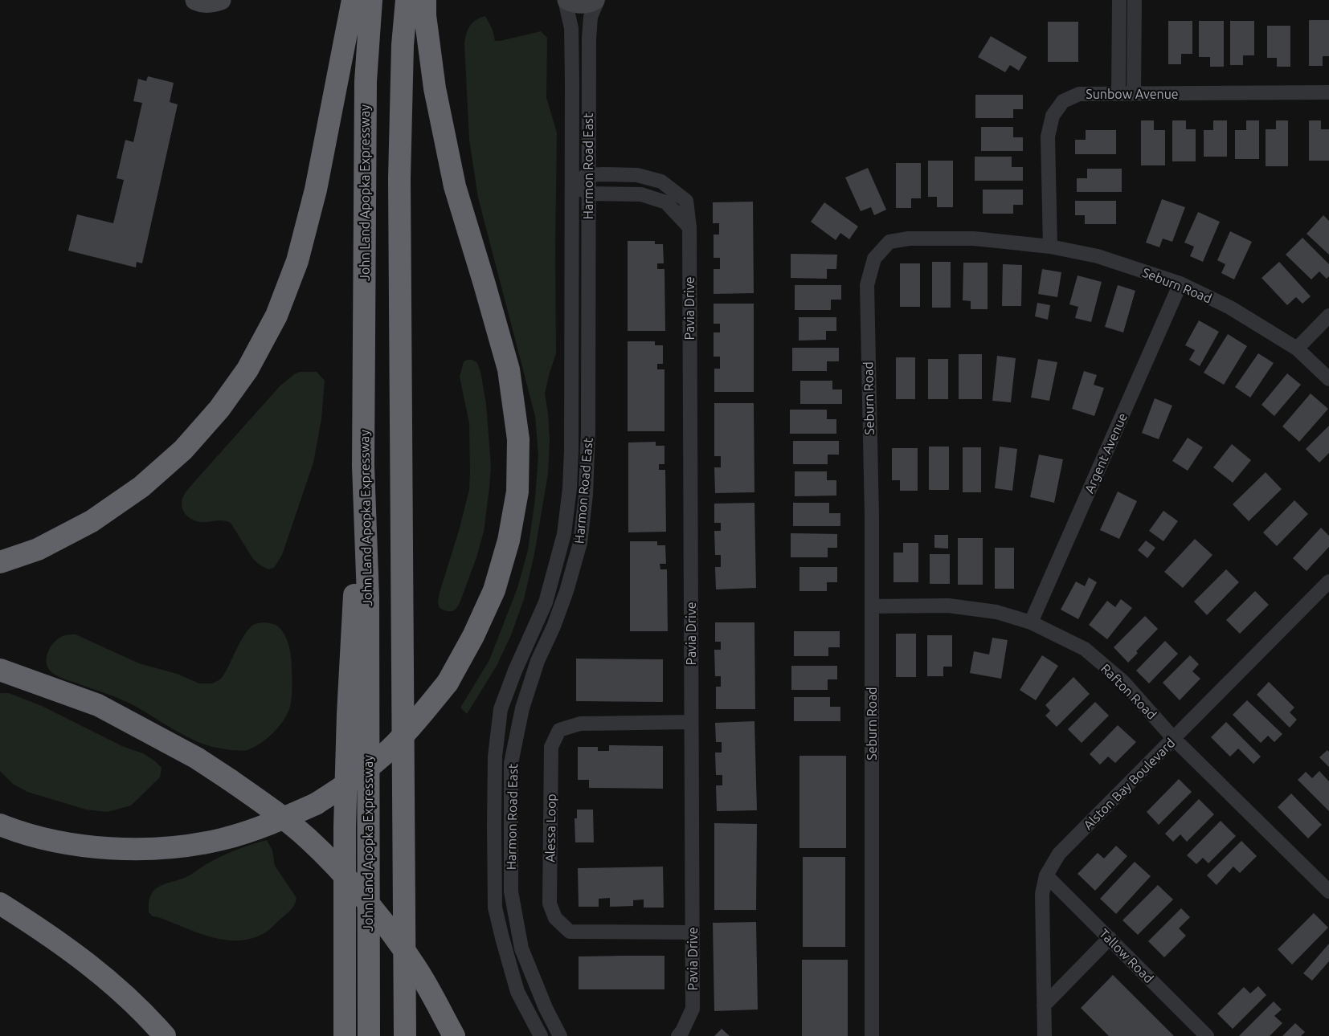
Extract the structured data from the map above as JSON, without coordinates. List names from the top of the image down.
{
  "streets": {
    "highway": ["John Land Apopka Expressway"],
    "street": [
      "Sunbow Avenue",
      "Harmon Road East",
      "Seburn Road",
      "Pavia Drive",
      "Argent Avenue",
      "Rafton Road",
      "Alston Bay Boulevard",
      "Alessa Loop",
      "Tallow Road"
    ]
  },
  "crossings": [
    ["Sunbow Avenue", "Seburn Road"],
    ["Harmon Road East", "Pavia Drive"],
    ["Seburn Road", "Argent Avenue"],
    ["Seburn Road", "Rafton Road"],
    ["Pavia Drive", "Alessa Loop"],
    ["Argent Avenue", "Rafton Road"],
    ["Rafton Road", "Alston Bay Boulevard"],
    ["Alston Bay Boulevard", "Tallow Road"]
  ]
}
